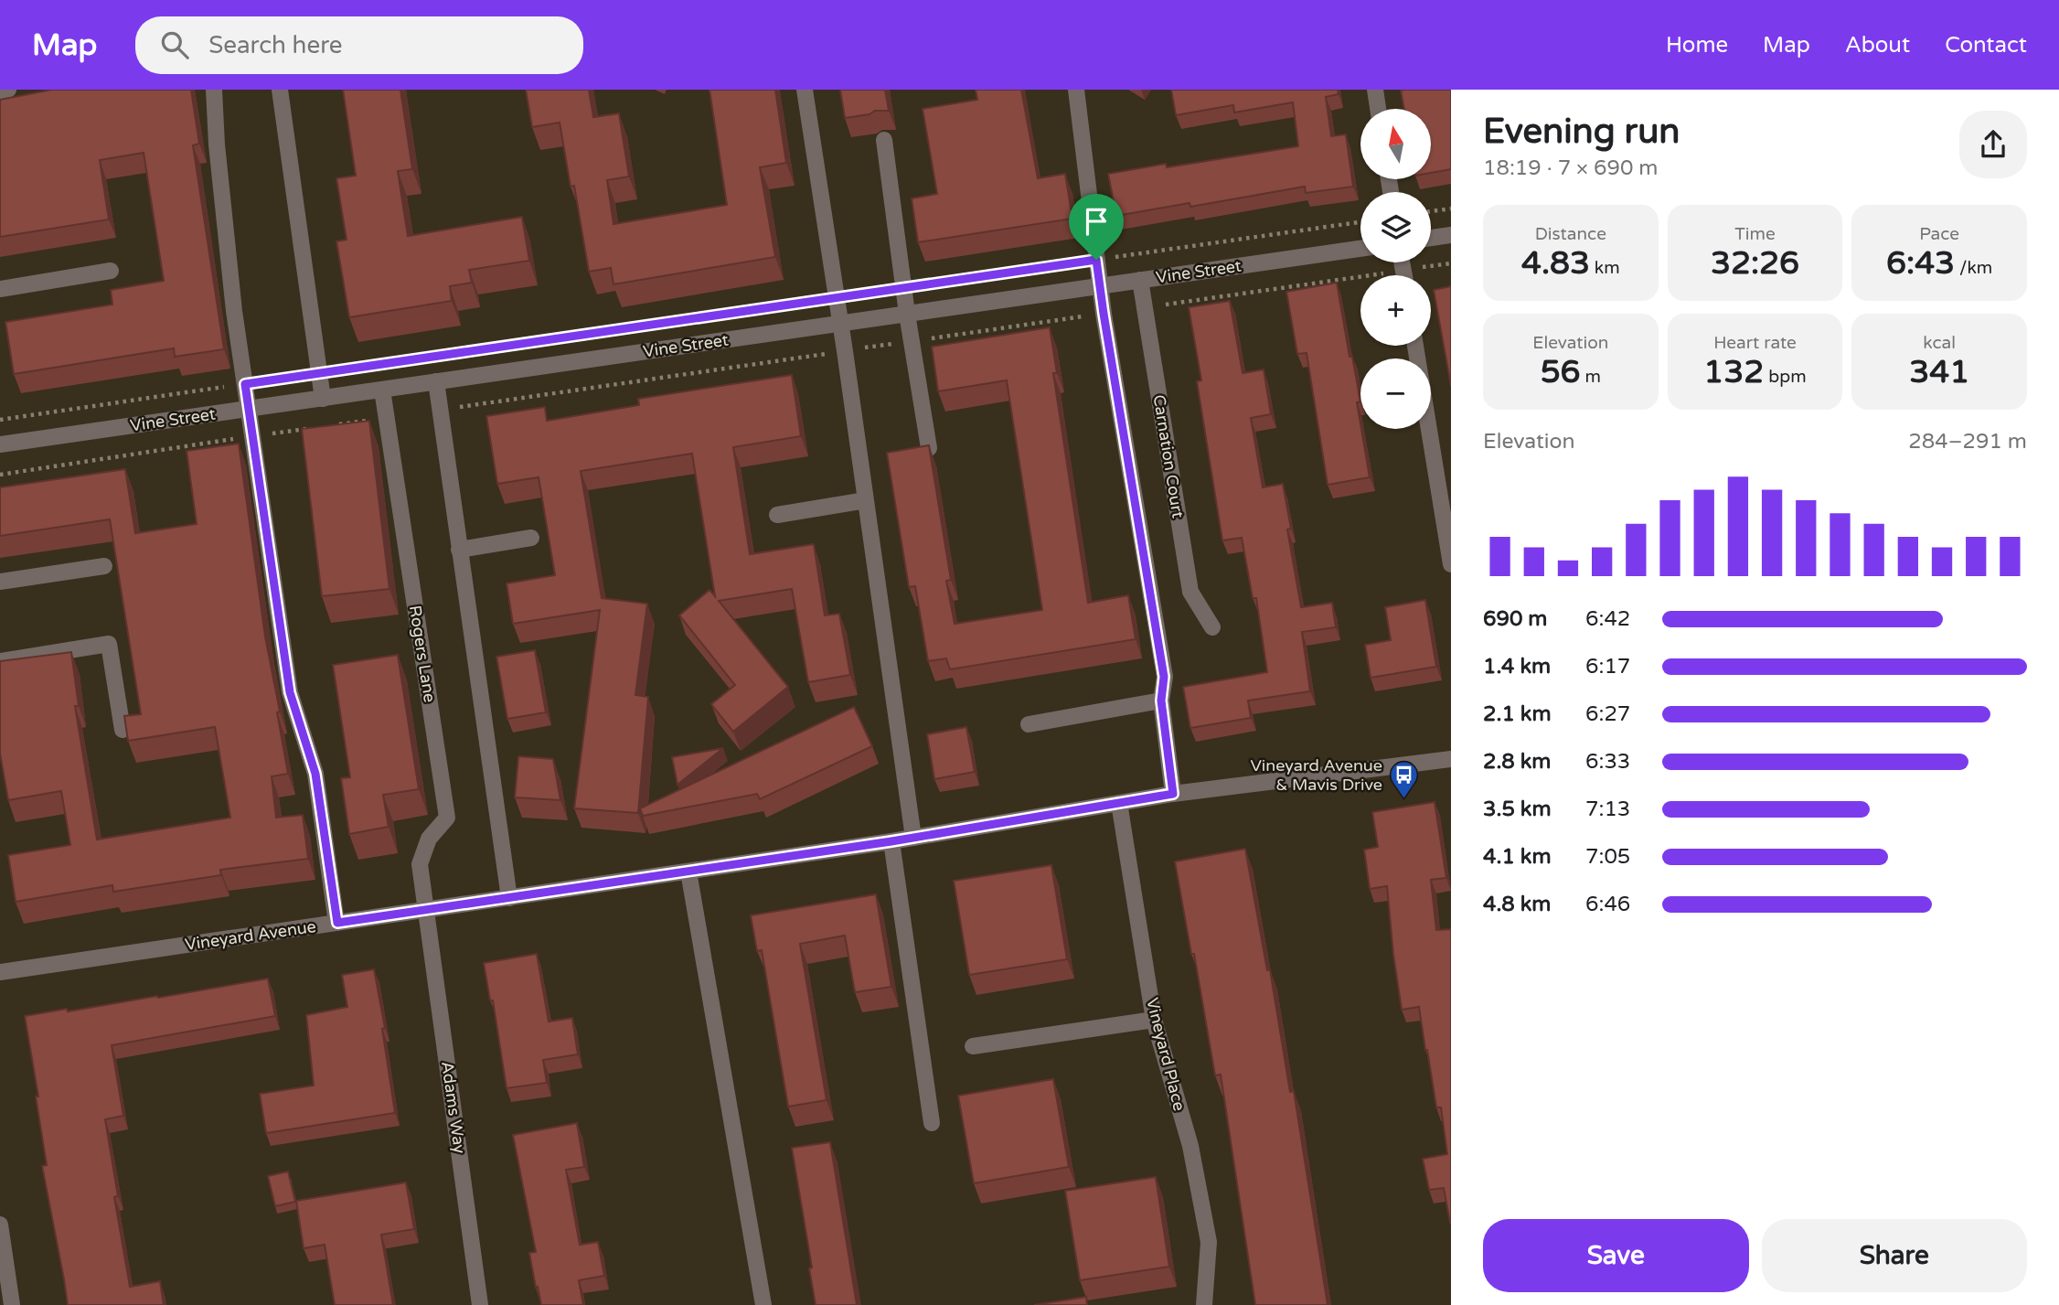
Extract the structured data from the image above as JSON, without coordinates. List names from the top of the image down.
{
  "streets": {
    "street": [
      "Vine Street",
      "Carnation Court",
      "Rogers Lane",
      "Vineyard Avenue",
      "Vineyard Place",
      "Adams Way"
    ]
  },
  "crossings": [
    ["Vine Street", "Carnation Court"],
    ["Vine Street", "Rogers Lane"],
    ["Rogers Lane", "Vineyard Avenue"],
    ["Rogers Lane", "Adams Way"],
    ["Vineyard Avenue", "Vineyard Place"],
    ["Vineyard Avenue", "Adams Way"]
  ],
  "places": {
    "bus stop": ["Vineyard Avenue & Mavis Drive"]
  },
  "north": "top",
  "page": {
    "header": "Map",
    "search": "Search here",
    "nav": [
      "Home",
      "Map",
      "About",
      "Contact"
    ],
    "heading": ["Evening run", "18:19 · 7 × 690 m"],
    "map_buttons": ["+", "−"],
    "stats": [
      ["Distance", "4.83 km"],
      ["Time", "32:26"],
      ["Pace", "6:43 /km"],
      ["Elevation", "56 m"],
      ["Heart rate", "132 bpm"],
      ["kcal", "341"]
    ],
    "chart": ["Elevation", "284–291 m"],
    "list": [
      {
        "name": "690 m",
        "note": "6:42"
      },
      {
        "name": "1.4 km",
        "note": "6:17"
      },
      {
        "name": "2.1 km",
        "note": "6:27"
      },
      {
        "name": "2.8 km",
        "note": "6:33"
      },
      {
        "name": "3.5 km",
        "note": "7:13"
      },
      {
        "name": "4.1 km",
        "note": "7:05"
      },
      {
        "name": "4.8 km",
        "note": "6:46"
      }
    ],
    "buttons": ["Save", "Share"]
  }
}
